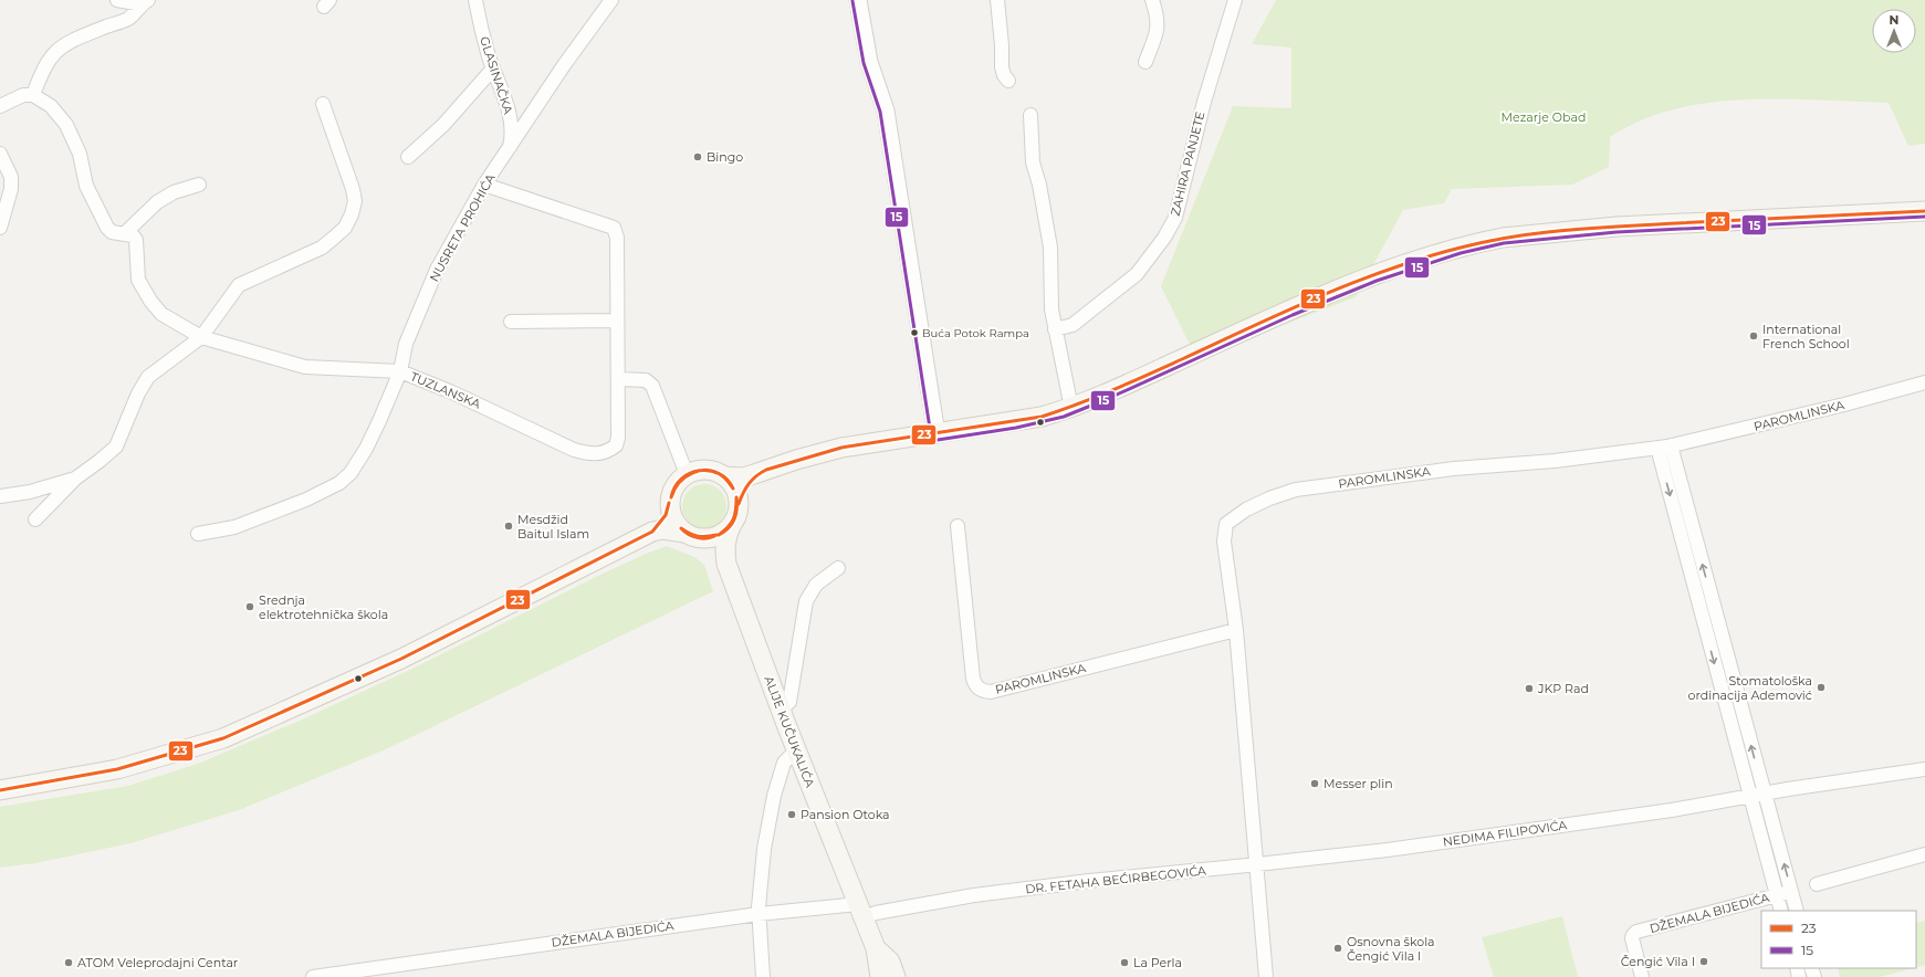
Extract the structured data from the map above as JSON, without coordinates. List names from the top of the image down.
{
  "streets": {
    "main road": ["ALIJE KUČUKALIĆA"],
    "street": [
      "GLASINAČKA",
      "ZAHIRA PANJETE",
      "NUSRETA PROHIĆA",
      "TUZLANSKA",
      "PAROMLINSKA",
      "NEDIMA FILIPOVIĆA",
      "DR. FETAHA BEĆIRBEGOVIĆA",
      "DŽEMALA BIJEDIĆA"
    ]
  },
  "crossings": [
    ["GLASINAČKA", "NUSRETA PROHIĆA"],
    ["NUSRETA PROHIĆA", "TUZLANSKA"],
    ["PAROMLINSKA", "NEDIMA FILIPOVIĆA"],
    ["PAROMLINSKA", "DR. FETAHA BEĆIRBEGOVIĆA"],
    ["ALIJE KUČUKALIĆA", "DR. FETAHA BEĆIRBEGOVIĆA"],
    ["ALIJE KUČUKALIĆA", "DŽEMALA BIJEDIĆA"],
    ["NEDIMA FILIPOVIĆA", "DR. FETAHA BEĆIRBEGOVIĆA"],
    ["NEDIMA FILIPOVIĆA", "DŽEMALA BIJEDIĆA"],
    ["DR. FETAHA BEĆIRBEGOVIĆA", "DŽEMALA BIJEDIĆA"]
  ],
  "parks": ["Mezarje Obad"],
  "places": [
    "Bingo",
    "Buća Potok Rampa",
    "International French School",
    "Mesdžid Baitul Islam",
    "Srednja elektrotehnička škola",
    "Stomatološka ordinacija Ademović",
    "JKP Rad",
    "Messer plin",
    "Pansion Otoka",
    "Osnovna škola Čengić Vila I",
    "Čengić Vila I",
    "ATOM Veleprodajni Centar",
    "La Perla"
  ],
  "lines": ["transit line 15", "transit line 23"],
  "legend": ["23", "15"],
  "north": "top"
}
